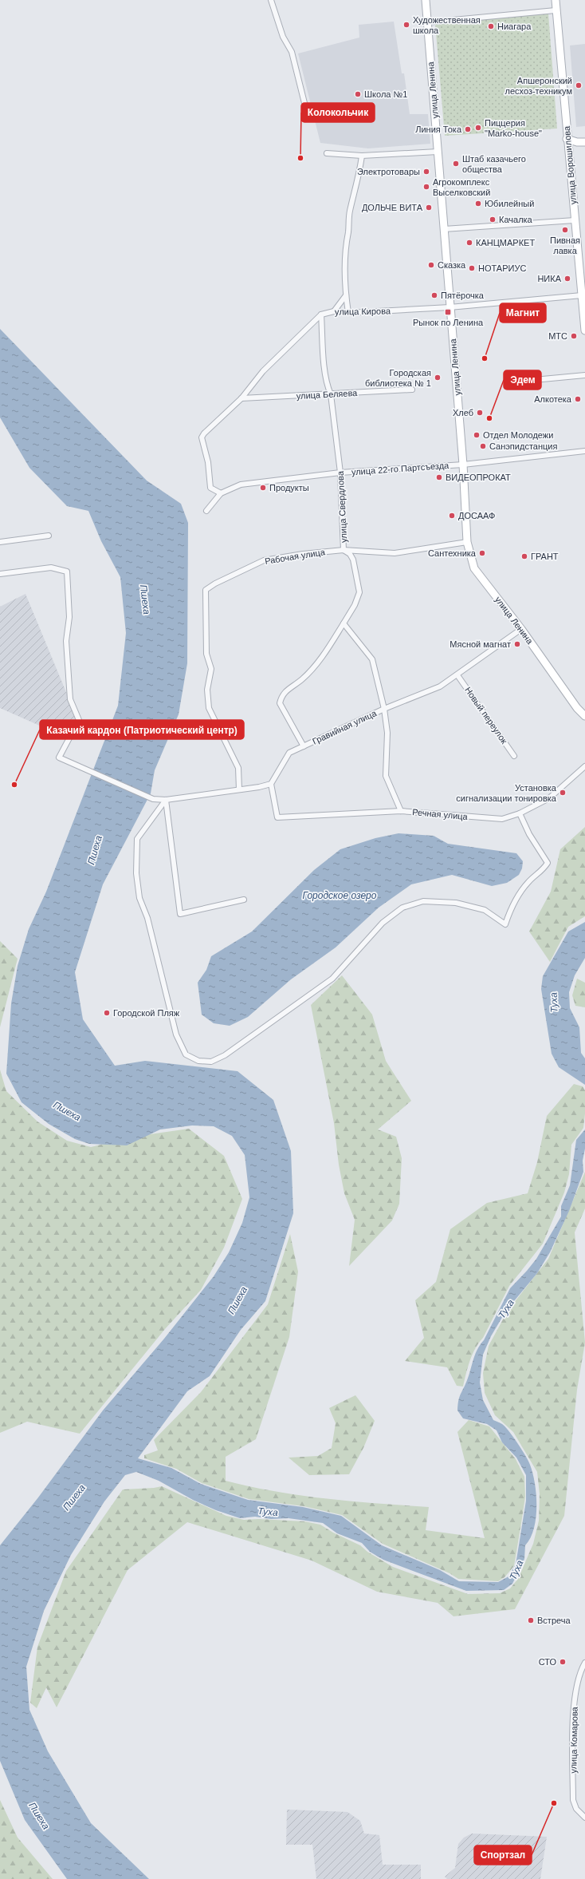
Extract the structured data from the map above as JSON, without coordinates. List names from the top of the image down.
{
  "streets": {
    "main road": ["улица Ленина", "улица Ворошилова"],
    "street": [
      "улица Кирова",
      "улица Беляева",
      "улица 22-го Партсъезда",
      "улица Свердлова",
      "Рабочая улица",
      "Новый переулок",
      "Гравийная улица",
      "Речная улица",
      "улица Комарова"
    ]
  },
  "crossings": [
    ["улица Ленина", "улица Кирова"],
    ["улица Ленина", "улица 22-го Партсъезда"],
    ["улица Ленина", "Рабочая улица"],
    ["улица Ленина", "Гравийная улица"],
    ["улица Ворошилова", "улица Кирова"],
    ["улица Кирова", "улица Свердлова"],
    ["улица Беляева", "улица Свердлова"],
    ["улица 22-го Партсъезда", "улица Свердлова"],
    ["улица Свердлова", "Рабочая улица"],
    ["улица Свердлова", "Гравийная улица"],
    ["Новый переулок", "Гравийная улица"],
    ["Гравийная улица", "Речная улица"]
  ],
  "water": ["Пшеха", "Городское озеро", "Туха"],
  "places": {
    "other": [
      "Художественная школа",
      "Ниагара",
      "Апшеронский лесхоз-техникум",
      "Школа №1",
      "Пиццерия \"Marko-house\"",
      "Линия Тока",
      "Колокольчик",
      "Штаб казачьего общества",
      "Электротовары",
      "Агрокомплекс Выселковский",
      "Юбилейный",
      "ДОЛЬЧЕ ВИТА",
      "Качалка",
      "Пивная лавка",
      "КАНЦМАРКЕТ",
      "Сказка",
      "НОТАРИУС",
      "НИКА",
      "Пятёрочка",
      "МТС",
      "Магнит",
      "Городская библиотека № 1",
      "Алкотека",
      "Хлеб",
      "Эдем",
      "Отдел Молодежи",
      "Санэпидстанция",
      "ВИДЕОПРОКАТ",
      "Продукты",
      "ДОСААФ",
      "Сантехника",
      "ГРАНТ",
      "Мясной магнат",
      "Казачий кардон (Патриотический центр)",
      "Установка сигнализации тонировка",
      "Городской Пляж",
      "Встреча",
      "СТО",
      "Спортзал"
    ],
    "transit": ["Рынок по Ленина"]
  }
}
